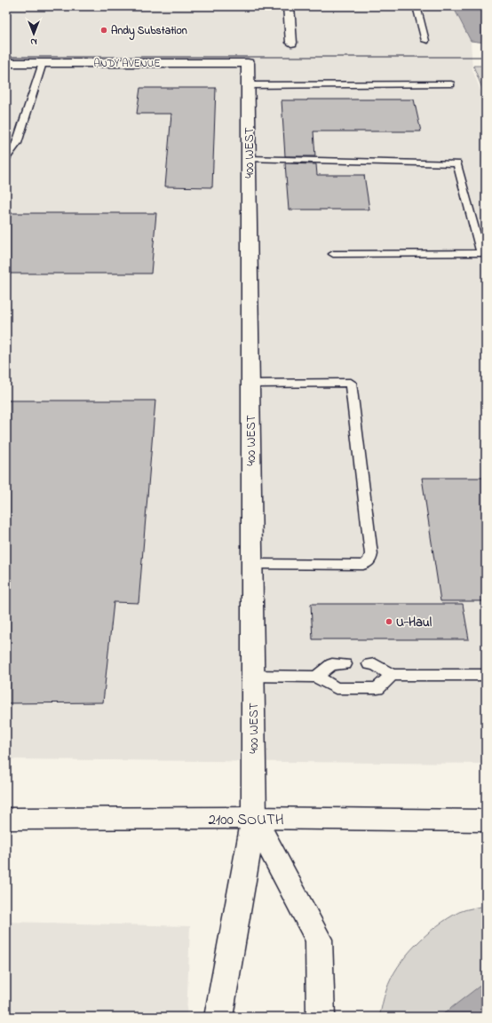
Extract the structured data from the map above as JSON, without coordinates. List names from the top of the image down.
{
  "streets": {
    "main road": ["ANDY AVENUE", "400 WEST", "2100 SOUTH"]
  },
  "crossings": [
    ["ANDY AVENUE", "400 WEST"],
    ["400 WEST", "2100 SOUTH"]
  ],
  "places": ["Andy Substation", "U-Haul"],
  "north": "bottom"
}
